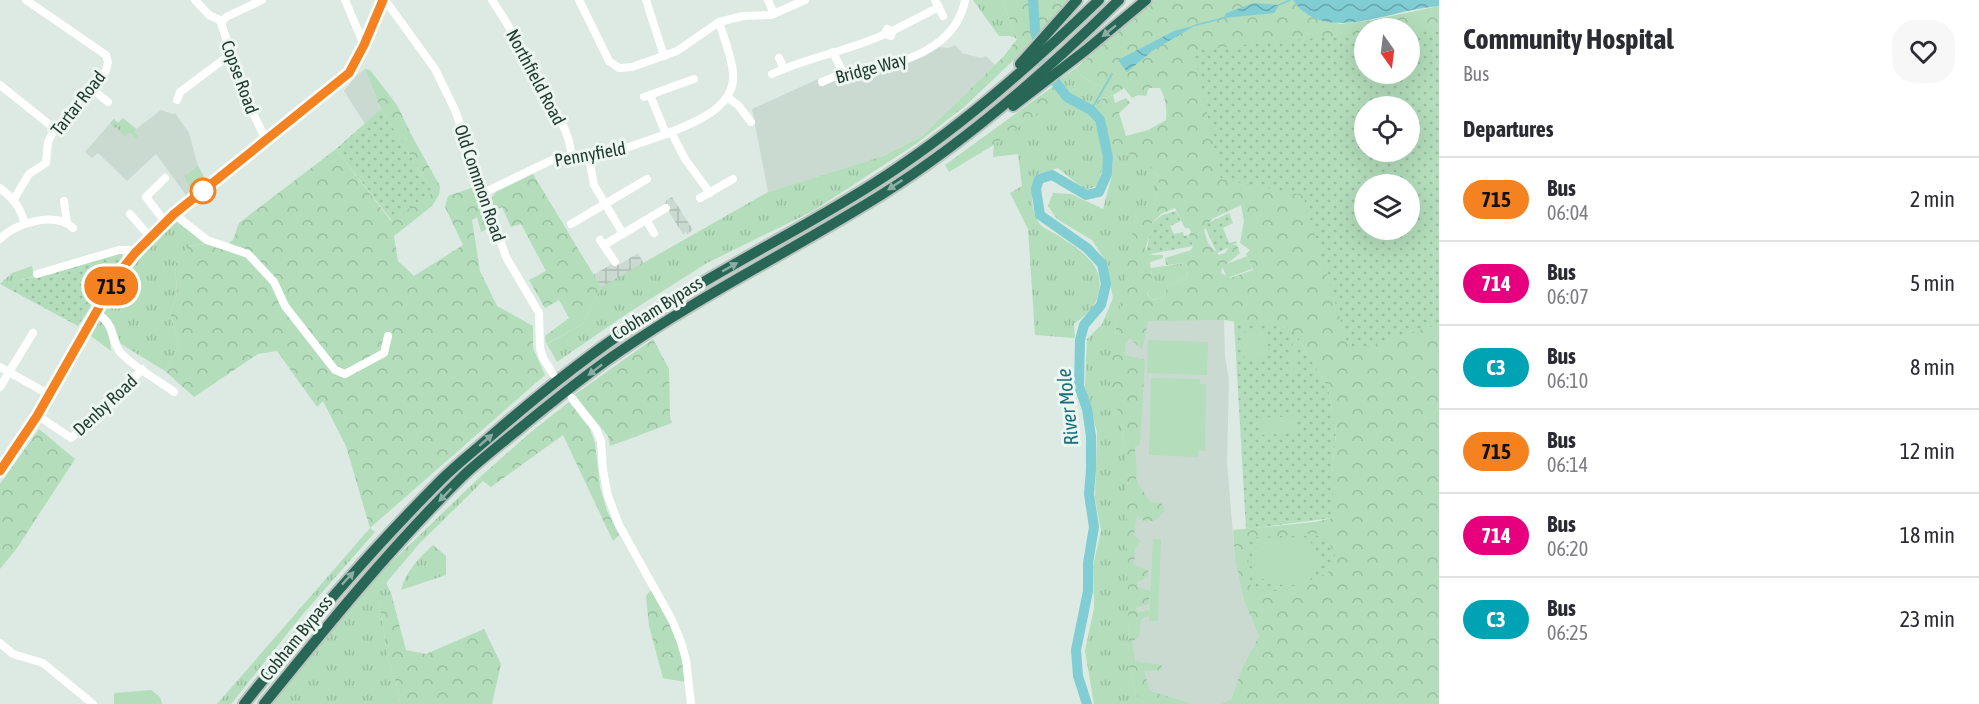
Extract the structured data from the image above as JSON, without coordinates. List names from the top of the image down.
{
  "streets": {
    "highway": ["Cobham Bypass"],
    "street": [
      "Bridge Way",
      "Copse Road",
      "Northfield Road",
      "Tartar Road",
      "Pennyfield",
      "Old Common Road",
      "Denby Road"
    ]
  },
  "crossings": [
    ["Northfield Road", "Pennyfield"],
    ["Pennyfield", "Old Common Road"]
  ],
  "water": ["River Mole"],
  "lines": ["bus line 715"],
  "north": "bottom",
  "page": {
    "on_map": "715",
    "heading": [
      ["Community Hospital", "Bus"],
      "Departures"
    ],
    "list": [
      {
        "mark": "715",
        "name": "Bus",
        "note": "06:04",
        "value": "2 min"
      },
      {
        "mark": "714",
        "name": "Bus",
        "note": "06:07",
        "value": "5 min"
      },
      {
        "mark": "C3",
        "name": "Bus",
        "note": "06:10",
        "value": "8 min"
      },
      {
        "mark": "715",
        "name": "Bus",
        "note": "06:14",
        "value": "12 min"
      },
      {
        "mark": "714",
        "name": "Bus",
        "note": "06:20",
        "value": "18 min"
      },
      {
        "mark": "C3",
        "name": "Bus",
        "note": "06:25",
        "value": "23 min"
      }
    ]
  }
}
